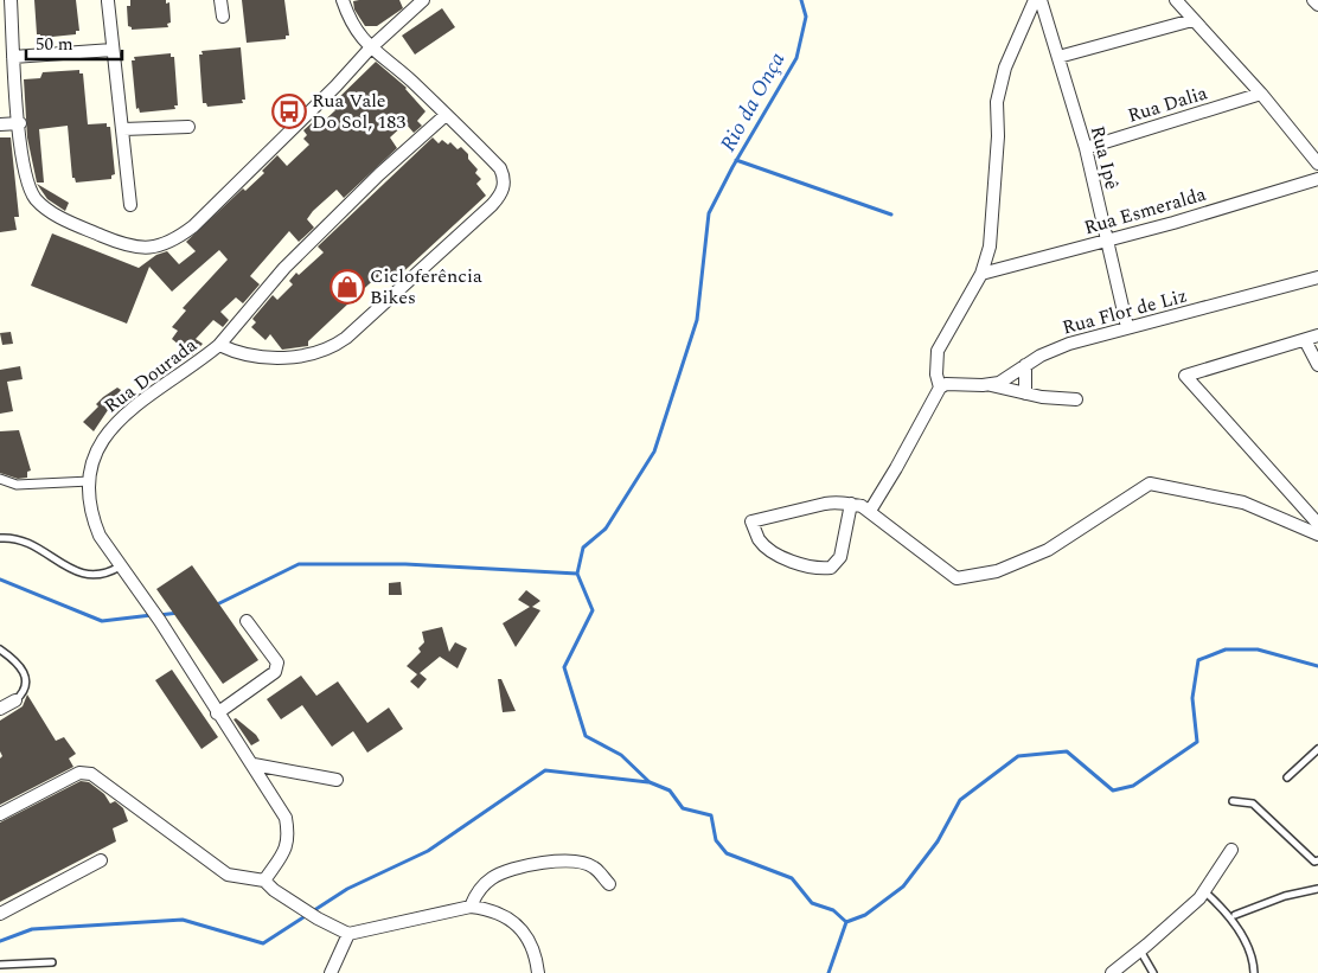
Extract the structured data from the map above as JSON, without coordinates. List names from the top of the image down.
{
  "streets": {
    "street": [
      "Rua Dalia",
      "Rua Ipê",
      "Rua Esmeralda",
      "Rua Flor de Liz",
      "Rua Dourada"
    ]
  },
  "crossings": [
    ["Rua Dalia", "Rua Ipê"],
    ["Rua Ipê", "Rua Esmeralda"],
    ["Rua Ipê", "Rua Flor de Liz"]
  ],
  "water": ["Rio da Onça"],
  "places": {
    "bus stop": ["Rua Vale Do Sol, 183"],
    "shop": ["Cicloferência Bikes"]
  },
  "scale_bar": "50 m"
}
